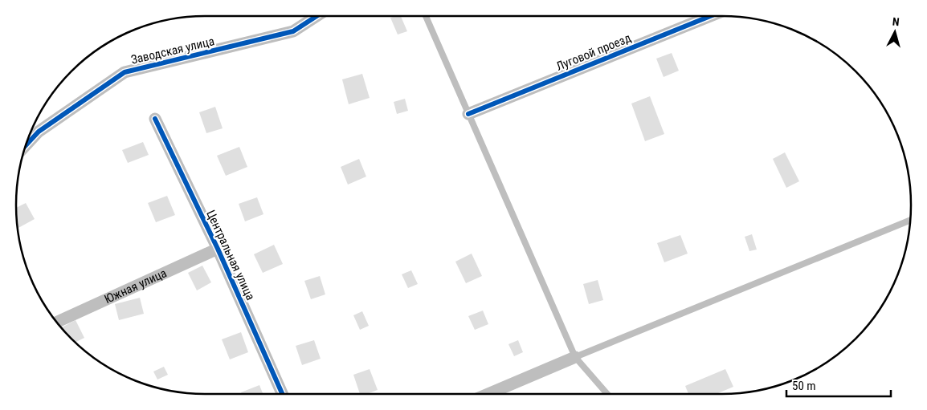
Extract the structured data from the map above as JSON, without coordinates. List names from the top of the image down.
{
  "streets": {
    "street": [
      "Заводская улица",
      "Луговой проезд",
      "Центральная улица",
      "Южная улица"
    ]
  },
  "crossings": [
    ["Центральная улица", "Южная улица"]
  ],
  "scale_bar": "50 m",
  "north": "top"
}
